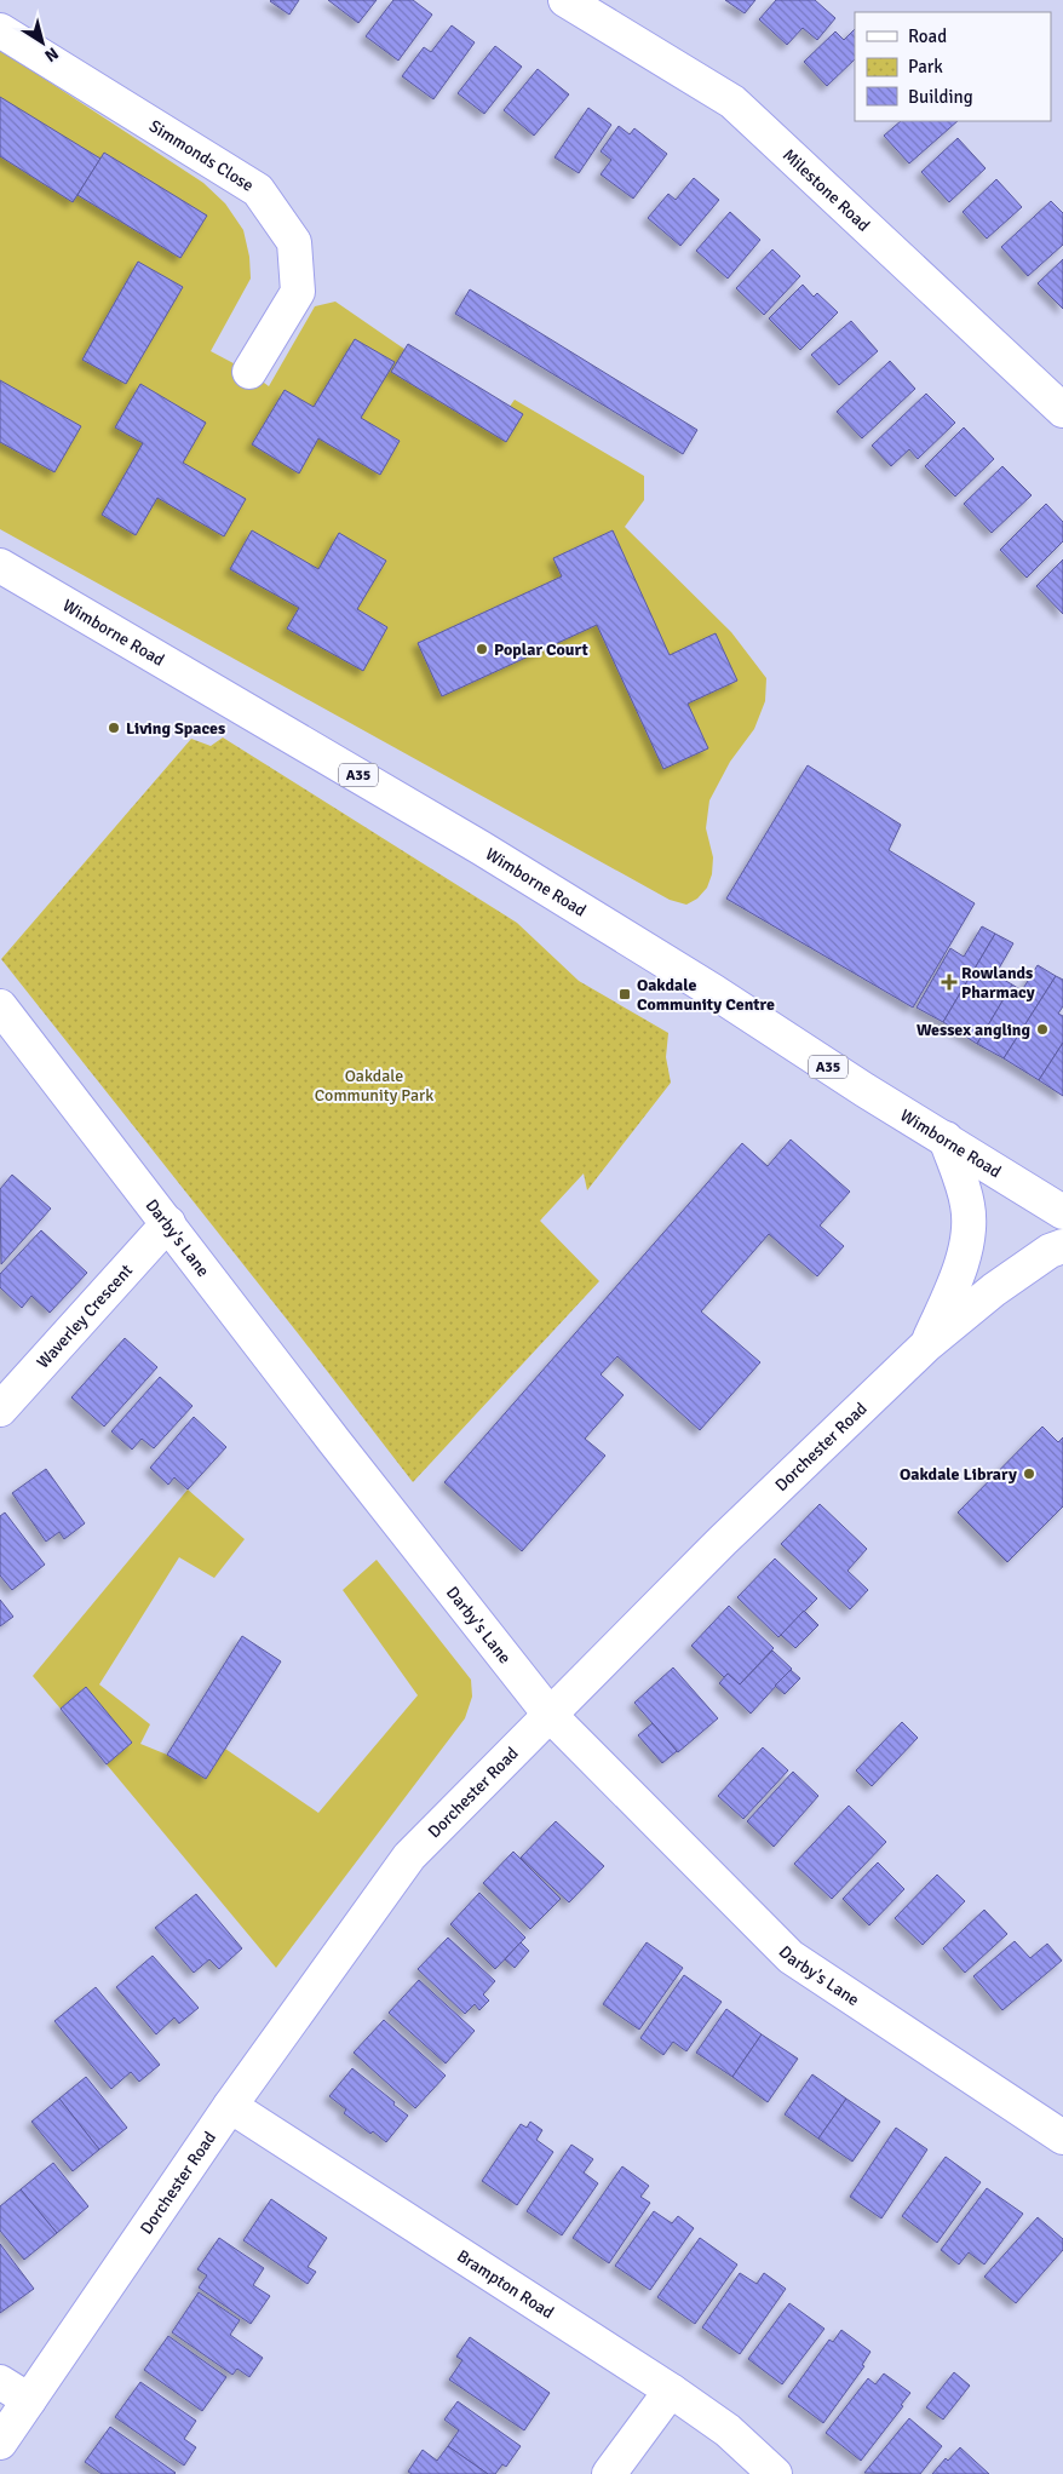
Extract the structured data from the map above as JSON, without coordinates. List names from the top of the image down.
{
  "streets": {
    "main road": [
      "Simmonds Close",
      "Milestone Road",
      "Wimborne Road",
      "A35",
      "Darby's Lane",
      "Waverley Crescent",
      "Dorchester Road",
      "Brampton Road"
    ]
  },
  "crossings": [
    ["Darby's Lane", "Waverley Crescent"],
    ["Darby's Lane", "Dorchester Road"],
    ["Dorchester Road", "Brampton Road"]
  ],
  "parks": ["Oakdale Community Park"],
  "places": {
    "other": [
      "Poplar Court",
      "Living Spaces",
      "Wessex angling",
      "Oakdale Library"
    ],
    "health": ["Rowlands Pharmacy"],
    "transit": ["Oakdale Community Centre"]
  },
  "legend": ["Road", "Park", "Building"],
  "north": "bottom right"
}
